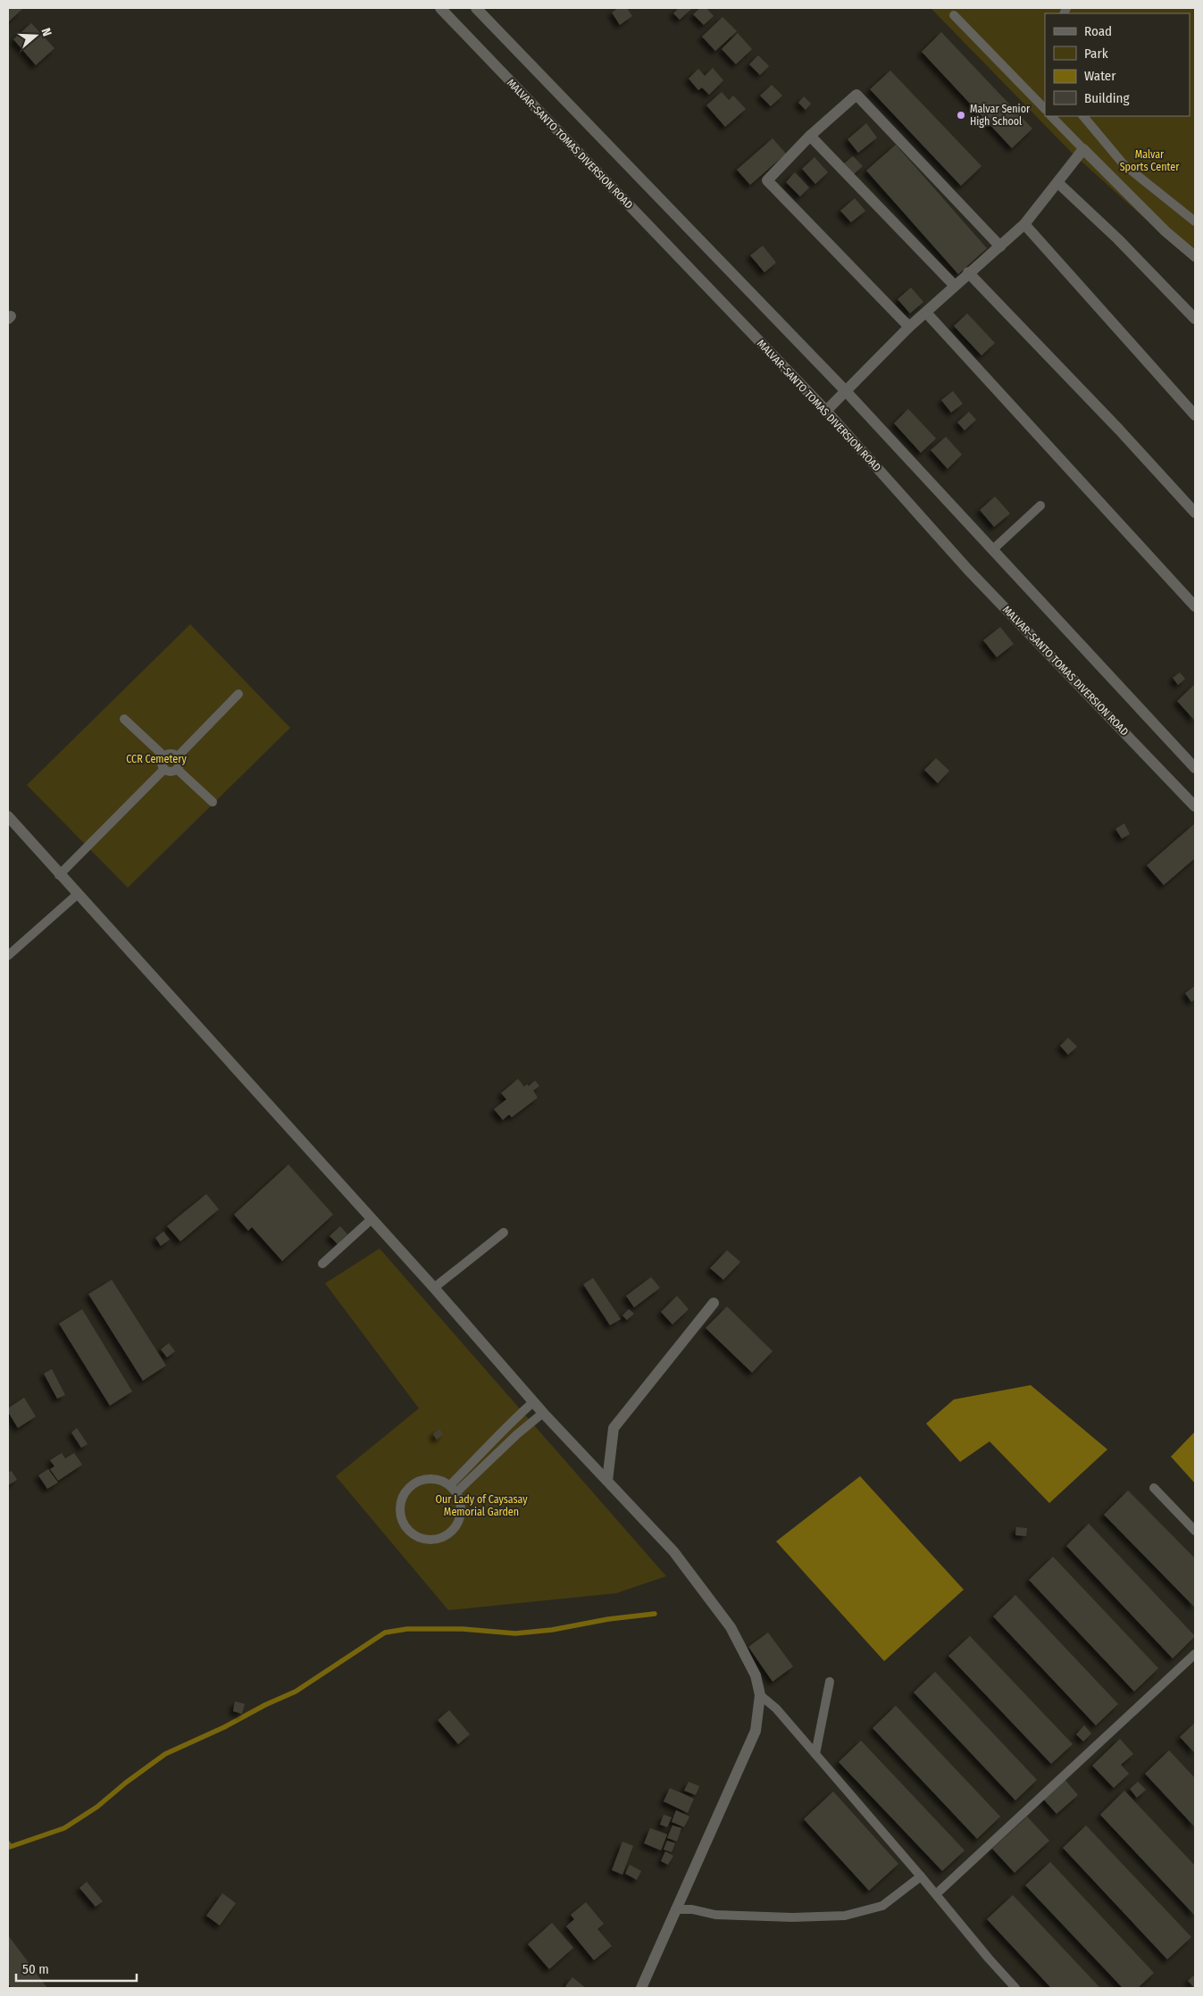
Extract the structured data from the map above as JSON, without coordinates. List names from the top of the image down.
{
  "streets": {
    "street": ["MALVAR–SANTO TOMAS DIVERSION ROAD"]
  },
  "parks": ["Malvar Sports Center", "CCR Cemetery", "Our Lady of Caysasay Memorial Garden"],
  "places": ["Malvar Senior High School"],
  "legend": [
    "Road",
    "Park",
    "Water",
    "Building"
  ],
  "scale_bar": "50 m",
  "north": "right"
}
